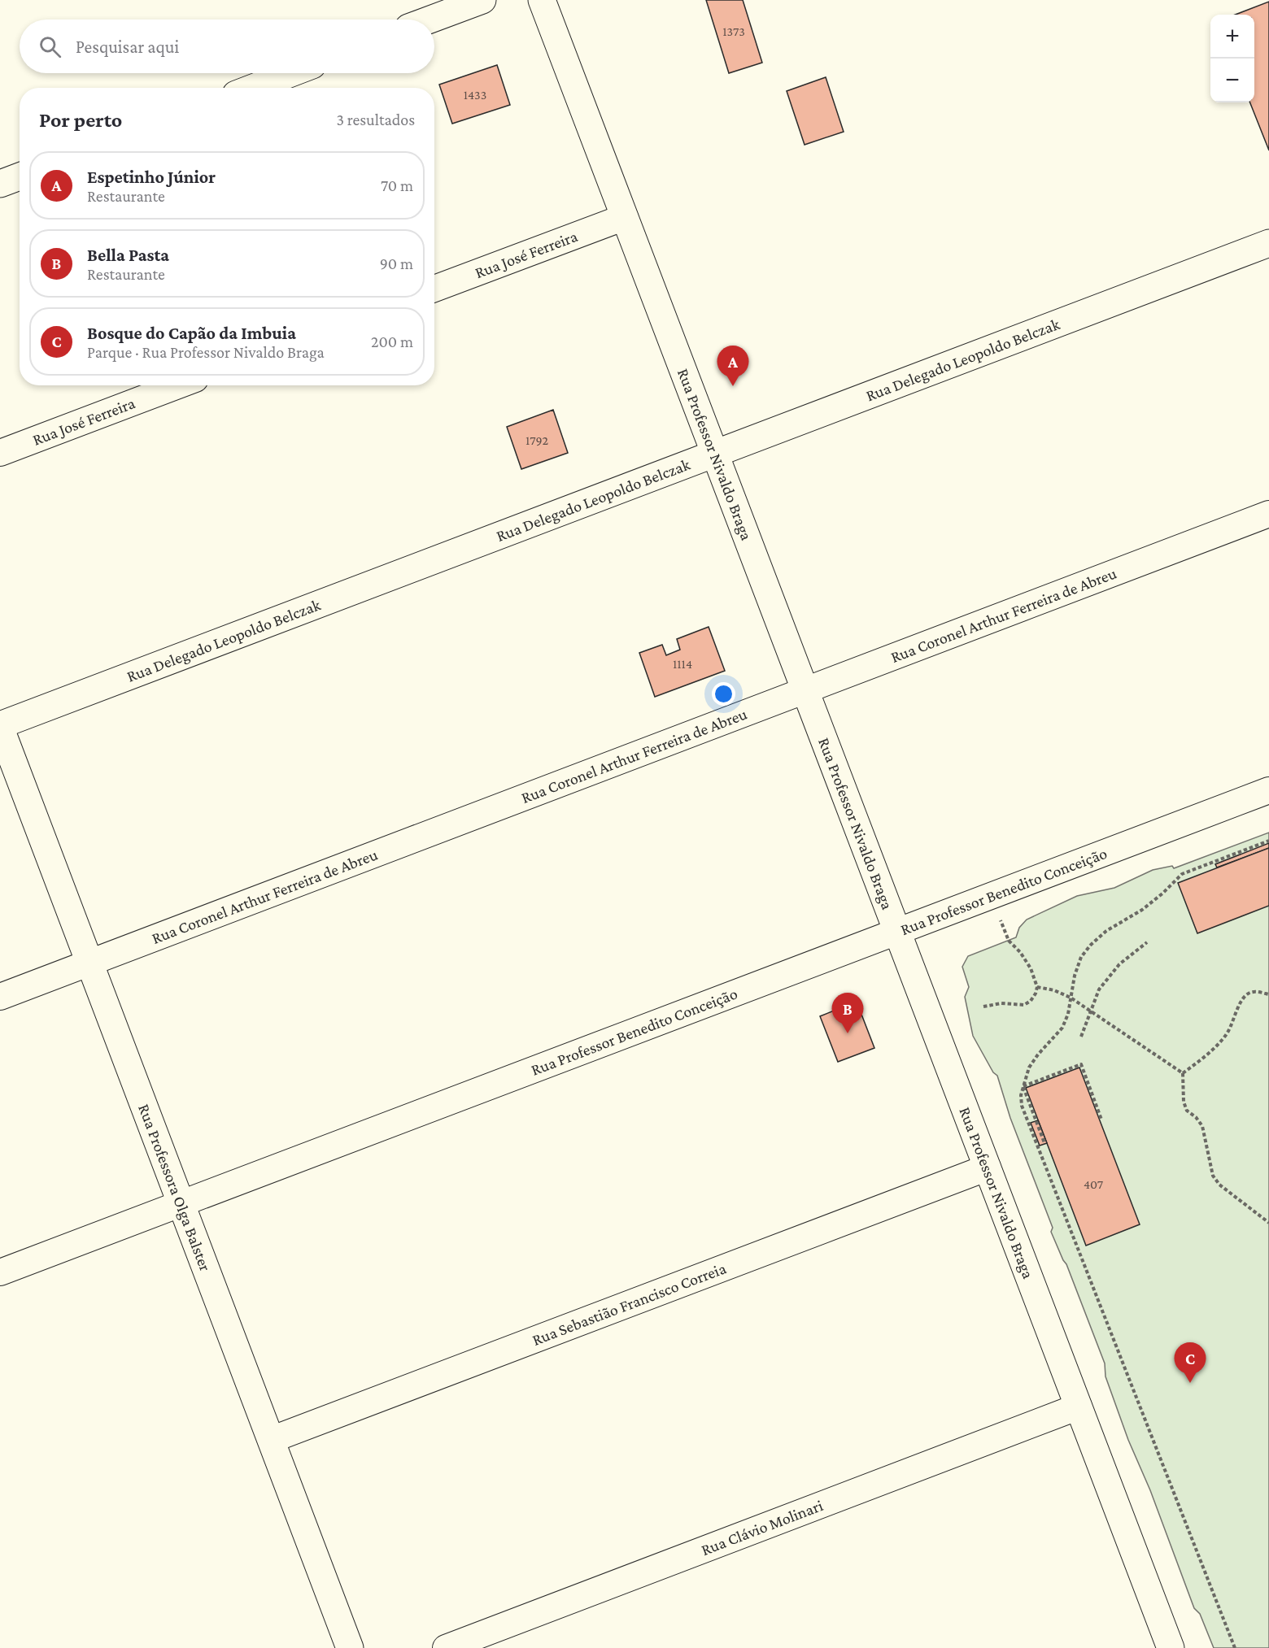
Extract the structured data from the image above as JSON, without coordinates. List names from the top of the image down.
{
  "streets": {
    "main road": ["Rua Delegado Leopoldo Belczak", "Rua Professor Nivaldo Braga", "Rua Professora Olga Balster"],
    "street": [
      "Rua José Ferreira",
      "Rua Coronel Arthur Ferreira de Abreu",
      "Rua Professor Benedito Conceição",
      "Rua Sebastião Francisco Correia",
      "Rua Clávio Molinari"
    ]
  },
  "crossings": [
    ["Rua José Ferreira", "Rua Professor Nivaldo Braga"],
    ["Rua Delegado Leopoldo Belczak", "Rua Professor Nivaldo Braga"],
    ["Rua Delegado Leopoldo Belczak", "Rua Professora Olga Balster"],
    ["Rua Professor Nivaldo Braga", "Rua Coronel Arthur Ferreira de Abreu"],
    ["Rua Professor Nivaldo Braga", "Rua Professor Benedito Conceição"],
    ["Rua Professor Nivaldo Braga", "Rua Sebastião Francisco Correia"],
    ["Rua Professor Nivaldo Braga", "Rua Clávio Molinari"],
    ["Rua Coronel Arthur Ferreira de Abreu", "Rua Professora Olga Balster"],
    ["Rua Professor Benedito Conceição", "Rua Professora Olga Balster"],
    ["Rua Professora Olga Balster", "Rua Sebastião Francisco Correia"]
  ],
  "house_numbers": [
    "1373",
    "1433",
    "1792",
    "1114",
    "407"
  ],
  "page": {
    "map_buttons": ["+", "−"],
    "search": "Pesquisar aqui",
    "heading": ["Por perto", "3 resultados"],
    "list": [
      {
        "mark": "A",
        "name": "Espetinho Júnior",
        "note": "Restaurante",
        "value": "70 m"
      },
      {
        "mark": "B",
        "name": "Bella Pasta",
        "note": "Restaurante",
        "value": "90 m"
      },
      {
        "mark": "C",
        "name": "Bosque do Capão da Imbuia",
        "note": "Parque · Rua Professor Nivaldo Braga",
        "value": "200 m"
      }
    ],
    "pins": ["A", "B", "C"]
  }
}
